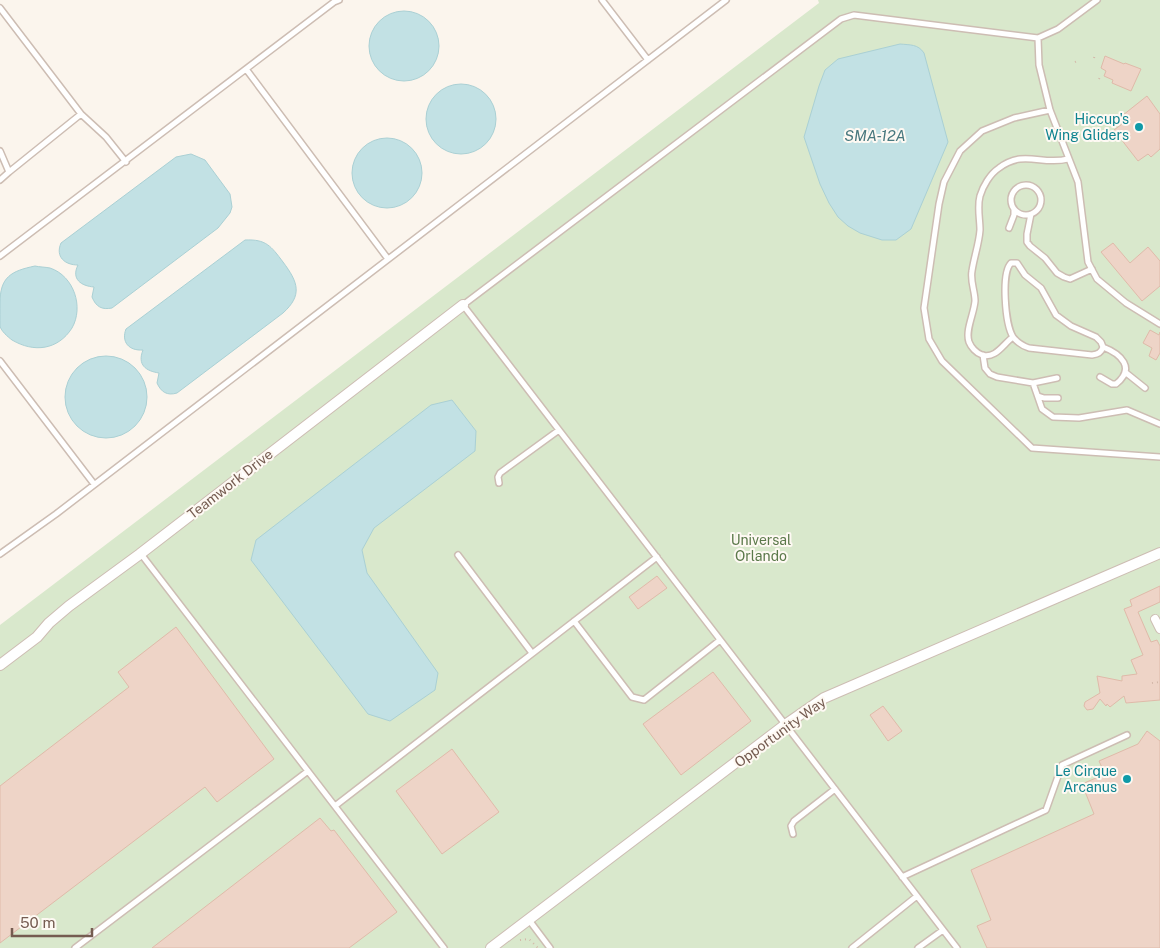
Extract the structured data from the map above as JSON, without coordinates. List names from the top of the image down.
{
  "streets": {
    "street": ["Teamwork Drive", "Opportunity Way"]
  },
  "water": ["SMA-12A"],
  "parks": ["Universal Orlando"],
  "places": ["Hiccup's Wing Gliders", "Le Cirque Arcanus"],
  "scale_bar": "50 m"
}
